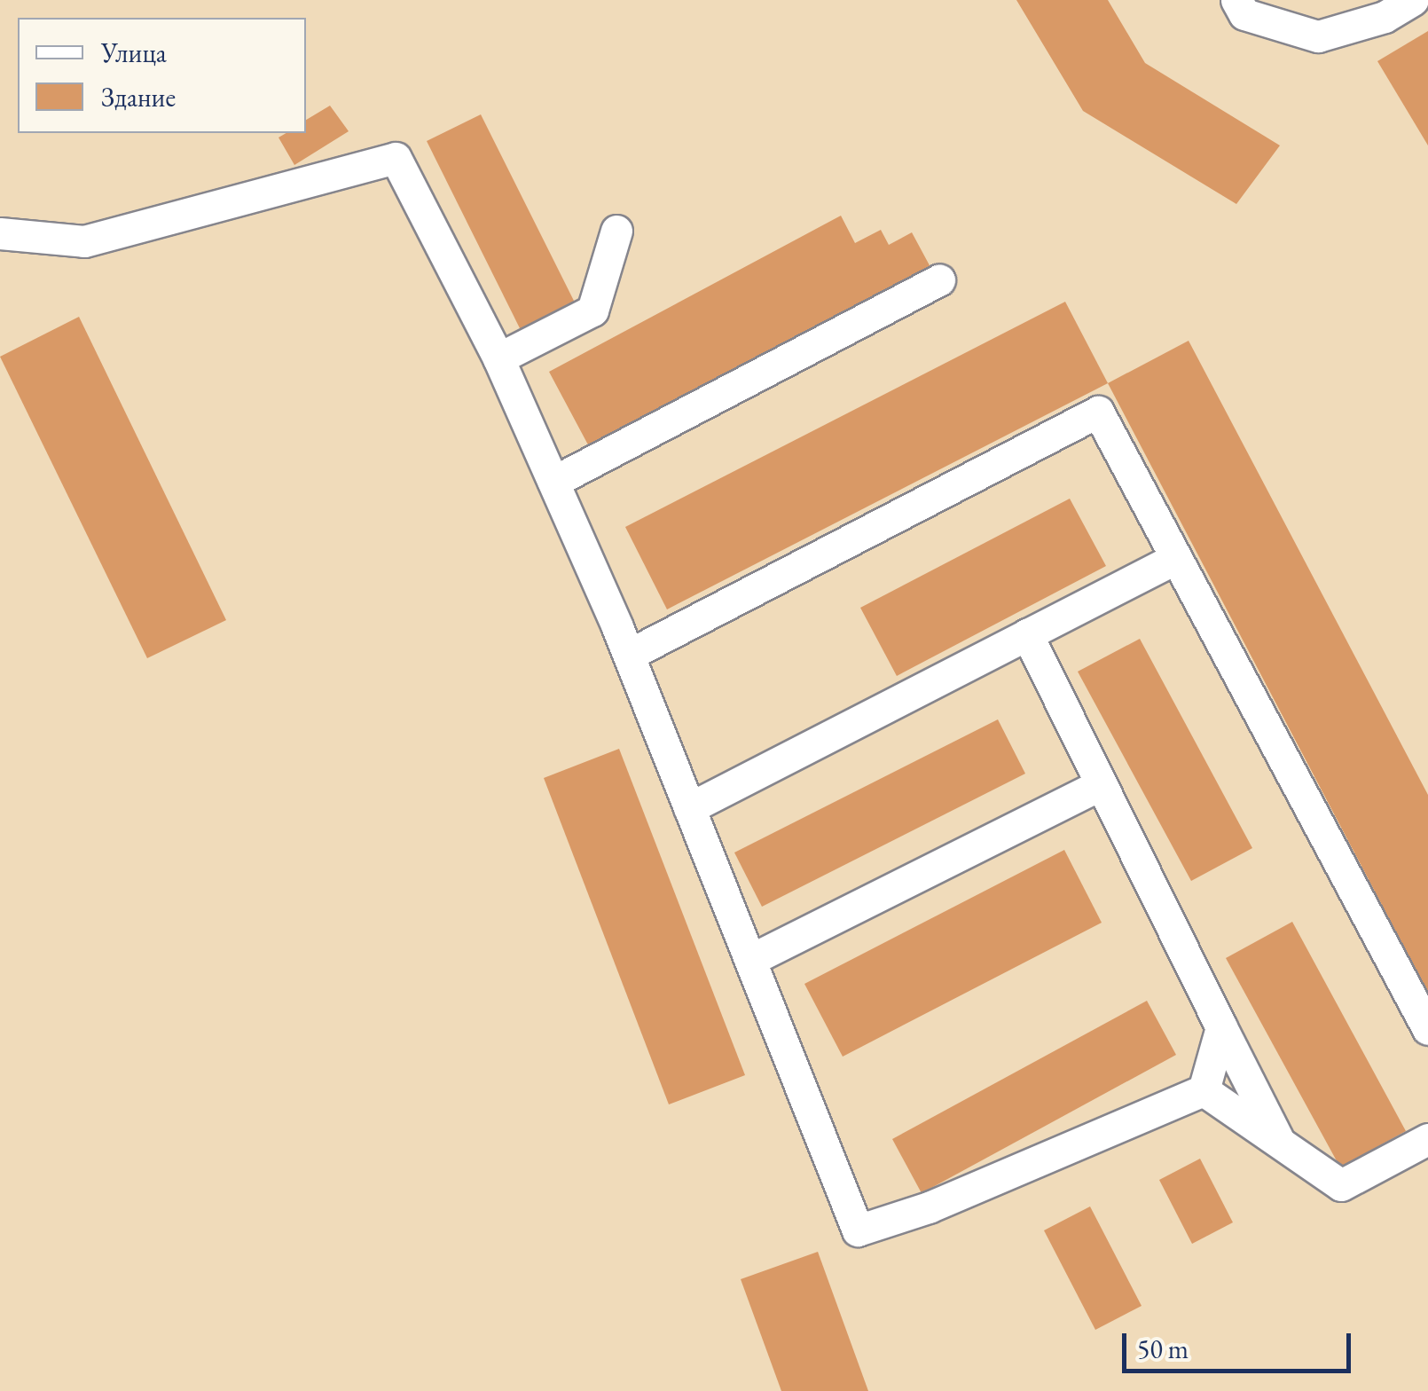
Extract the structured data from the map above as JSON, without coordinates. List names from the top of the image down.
{
  "legend": ["Улица", "Здание"],
  "scale_bar": "50 m"
}
